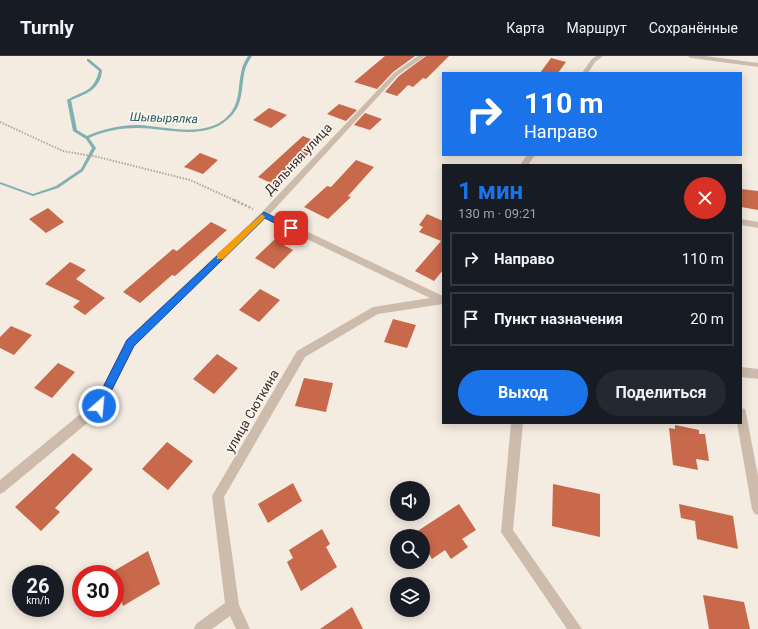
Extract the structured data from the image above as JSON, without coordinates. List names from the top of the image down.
{
  "streets": {
    "street": ["Дальняя улица", "улица Сюткина"]
  },
  "water": ["Шывырялка"],
  "page": {
    "header": "Turnly",
    "nav": ["Карта", "Маршрут", "Сохранённые"],
    "turn": ["110 m", "Направо"],
    "heading": ["1 мин", "130 m · 09:21"],
    "list": [
      {
        "name": "Направо",
        "value": "110 m"
      },
      {
        "name": "Пункт назначения",
        "value": "20 m"
      }
    ],
    "buttons": ["Выход", "Поделиться"],
    "speed": "26 km/h",
    "limit": "30"
  }
}
